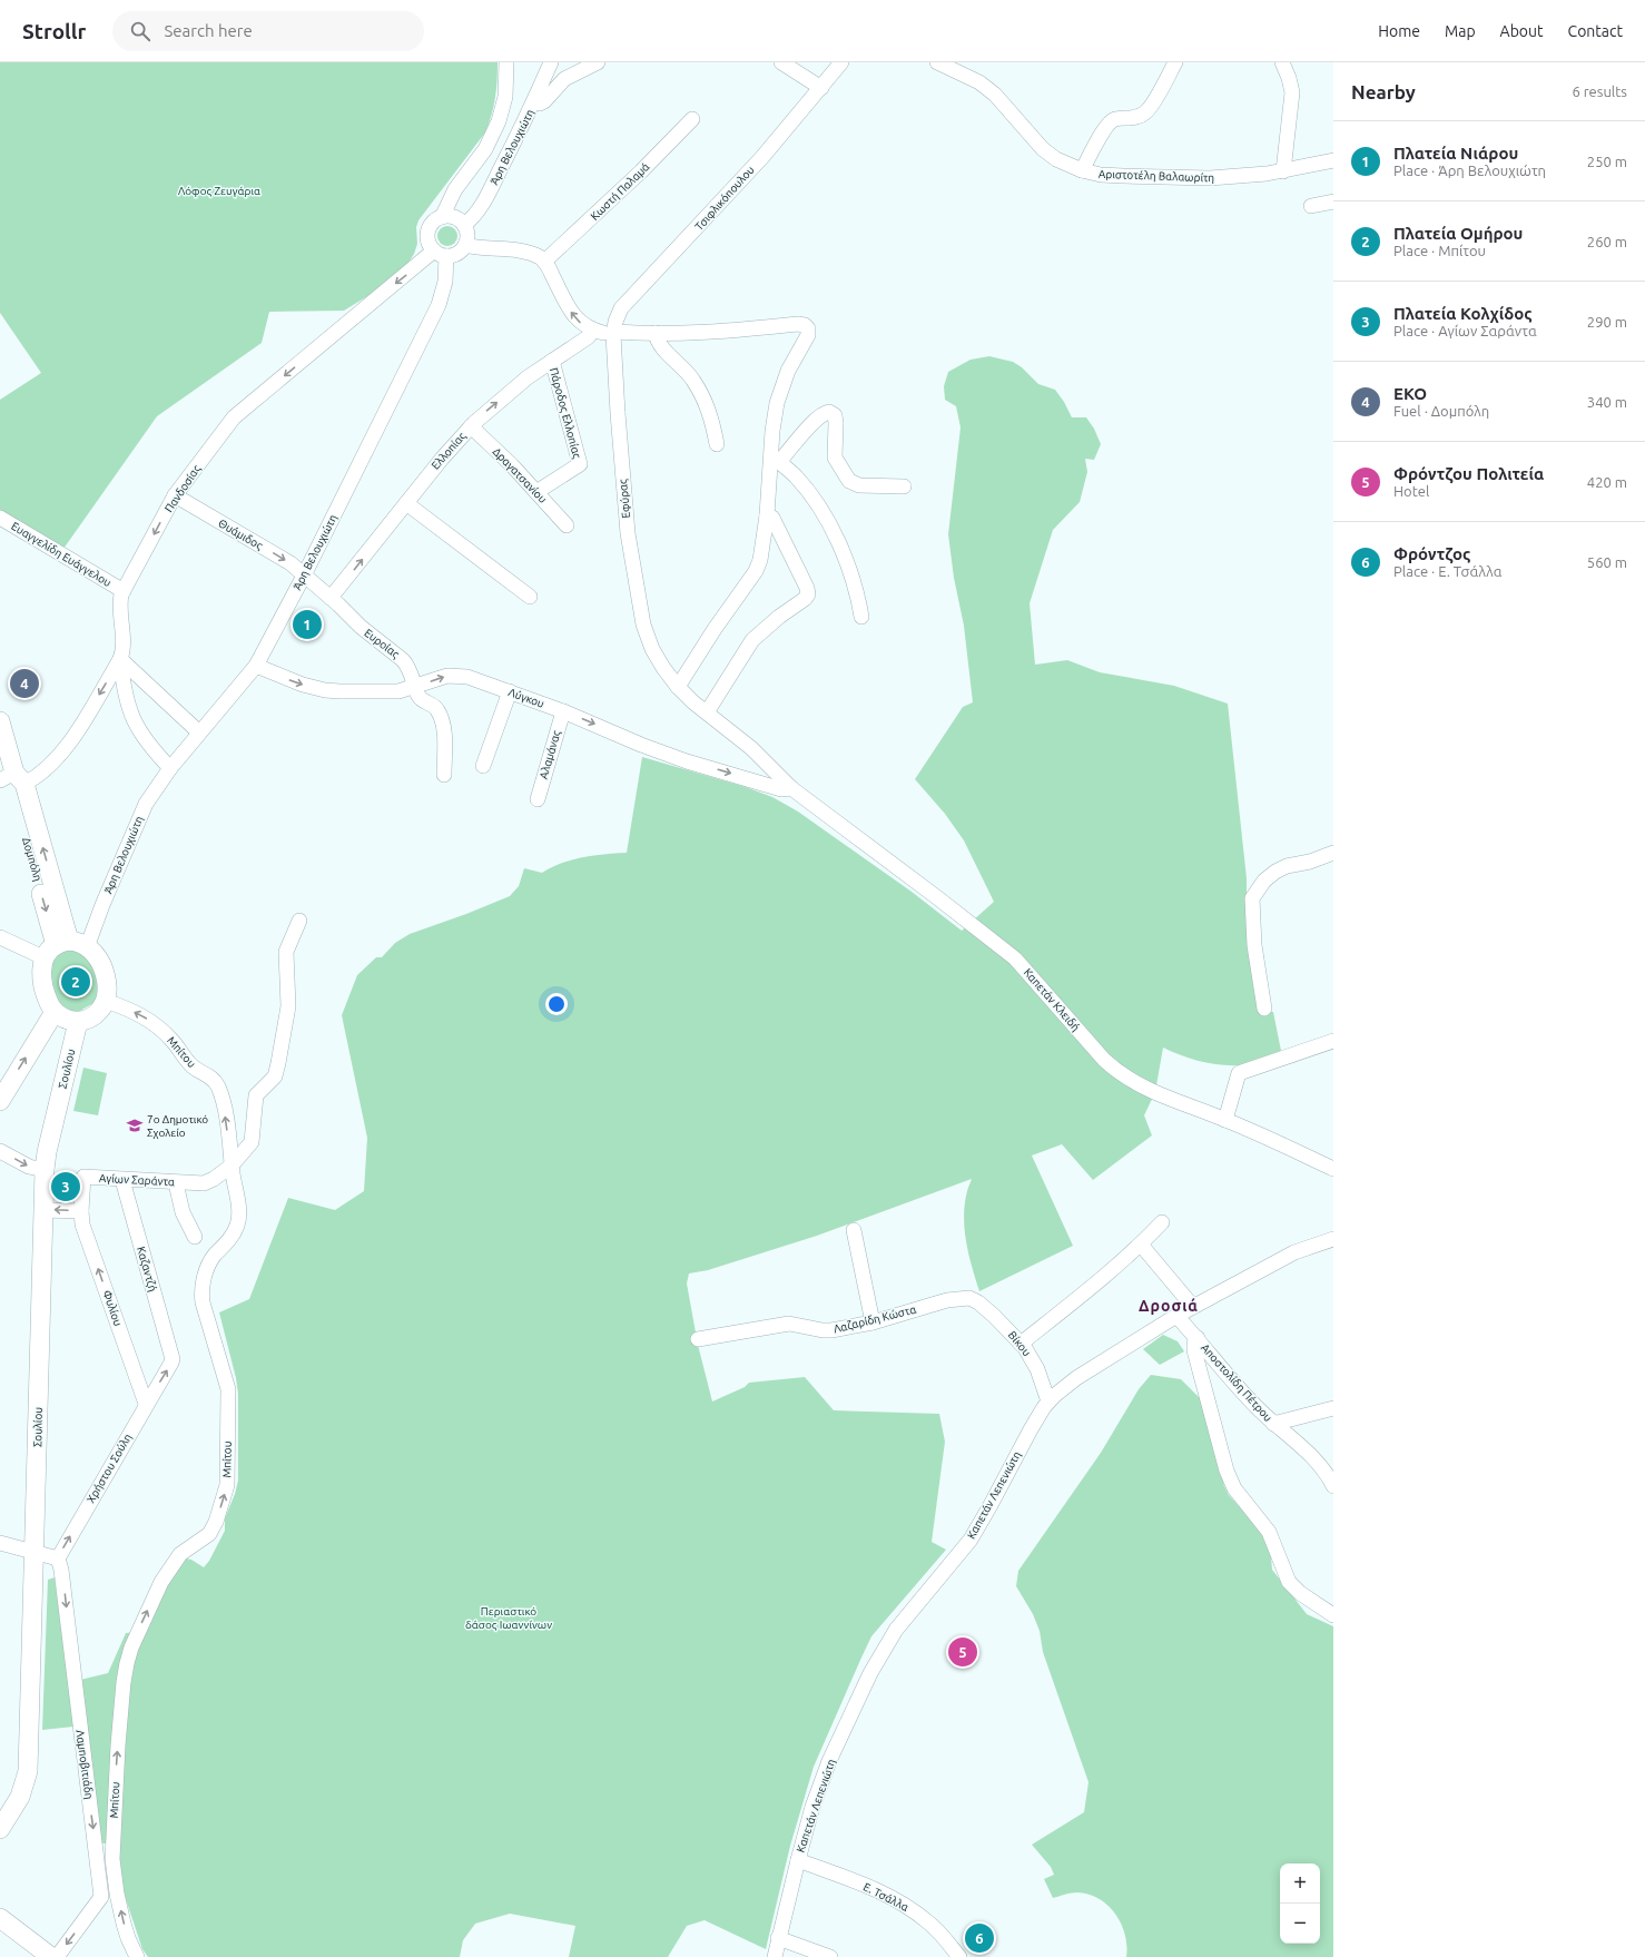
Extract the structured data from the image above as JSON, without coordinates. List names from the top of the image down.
{
  "streets": {
    "main road": ["Δομπόλη", "Σουλίου"],
    "street": [
      "Άρη Βελουχιώτη",
      "Αριστοτέλη Βαλαωρίτη",
      "Κωστή Παλαμά",
      "Τσιφλικόπουλου",
      "Πάροδος Ελλοπίας",
      "Ελλοπίας",
      "Δραγατσανίου",
      "Πανδοσίας",
      "Εφύρας",
      "Θυάμιδος",
      "Ευαγγελίδη Ευάγγελου",
      "Ευροίας",
      "Λύγκου",
      "Αλαμάνας",
      "Καπετάν Κλειδή",
      "Μπίτου",
      "Αγίων Σαράντα",
      "Καζαντζή",
      "Φυλίου",
      "Λαζαρίδη Κώστα",
      "Βίκου",
      "Αποστολίδη Πέτρου",
      "Χρήστου Σούλη",
      "Καπετάν Λεπενιώτη",
      "Λαμποβιτιάδη",
      "Ε. Τσάλλα"
    ]
  },
  "crossings": [
    ["Άρη Βελουχιώτη", "Πανδοσίας"],
    ["Άρη Βελουχιώτη", "Θυάμιδος"],
    ["Άρη Βελουχιώτη", "Ευροίας"],
    ["Άρη Βελουχιώτη", "Λύγκου"],
    ["Άρη Βελουχιώτη", "Δομπόλη"],
    ["Άρη Βελουχιώτη", "Μπίτου"],
    ["Άρη Βελουχιώτη", "Σουλίου"],
    ["Τσιφλικόπουλου", "Εφύρας"],
    ["Πάροδος Ελλοπίας", "Ελλοπίας"],
    ["Πάροδος Ελλοπίας", "Δραγατσανίου"],
    ["Ελλοπίας", "Δραγατσανίου"],
    ["Ελλοπίας", "Ευροίας"],
    ["Πανδοσίας", "Θυάμιδος"],
    ["Πανδοσίας", "Ευαγγελίδη Ευάγγελου"],
    ["Πανδοσίας", "Δομπόλη"],
    ["Εφύρας", "Λύγκου"],
    ["Εφύρας", "Καπετάν Κλειδή"],
    ["Θυάμιδος", "Ευροίας"],
    ["Ευροίας", "Λύγκου"],
    ["Λύγκου", "Αλαμάνας"],
    ["Λύγκου", "Καπετάν Κλειδή"],
    ["Δομπόλη", "Μπίτου"],
    ["Δομπόλη", "Σουλίου"],
    ["Μπίτου", "Σουλίου"],
    ["Μπίτου", "Αγίων Σαράντα"],
    ["Αγίων Σαράντα", "Καζαντζή"],
    ["Αγίων Σαράντα", "Φυλίου"],
    ["Καζαντζή", "Χρήστου Σούλη"],
    ["Φυλίου", "Χρήστου Σούλη"],
    ["Λαζαρίδη Κώστα", "Βίκου"],
    ["Βίκου", "Καπετάν Λεπενιώτη"],
    ["Αποστολίδη Πέτρου", "Καπετάν Λεπενιώτη"],
    ["Χρήστου Σούλη", "Λαμποβιτιάδη"],
    ["Καπετάν Λεπενιώτη", "Ε. Τσάλλα"]
  ],
  "one_way": [
    "Ελλοπίας",
    "Πανδοσίας",
    "Θυάμιδος",
    "Λύγκου",
    "Μπίτου",
    "Φυλίου",
    "Χρήστου Σούλη",
    "Λαμποβιτιάδη"
  ],
  "districts": ["Δροσιά"],
  "parks": ["Λόφος Ζευγάρια", "Περιαστικό δάσος Ιωαννίνων"],
  "places": {
    "school or university": ["7ο Δημοτικό Σχολείο"]
  },
  "page": {
    "header": "Strollr",
    "search": "Search here",
    "nav": [
      "Home",
      "Map",
      "About",
      "Contact"
    ],
    "heading": ["Nearby", "6 results"],
    "list": [
      {
        "mark": "1",
        "name": "Πλατεία Νιάρου",
        "note": "Place · Άρη Βελουχιώτη",
        "value": "250 m"
      },
      {
        "mark": "2",
        "name": "Πλατεία Ομήρου",
        "note": "Place · Μπίτου",
        "value": "260 m"
      },
      {
        "mark": "3",
        "name": "Πλατεία Κολχίδος",
        "note": "Place · Αγίων Σαράντα",
        "value": "290 m"
      },
      {
        "mark": "4",
        "name": "EKO",
        "note": "Fuel · Δομπόλη",
        "value": "340 m"
      },
      {
        "mark": "5",
        "name": "Φρόντζου Πολιτεία",
        "note": "Hotel",
        "value": "420 m"
      },
      {
        "mark": "6",
        "name": "Φρόντζος",
        "note": "Place · Ε. Τσάλλα",
        "value": "560 m"
      }
    ],
    "pins": [
      "1",
      "4",
      "2",
      "3",
      "5",
      "6"
    ],
    "map_buttons": ["+", "−"]
  }
}
